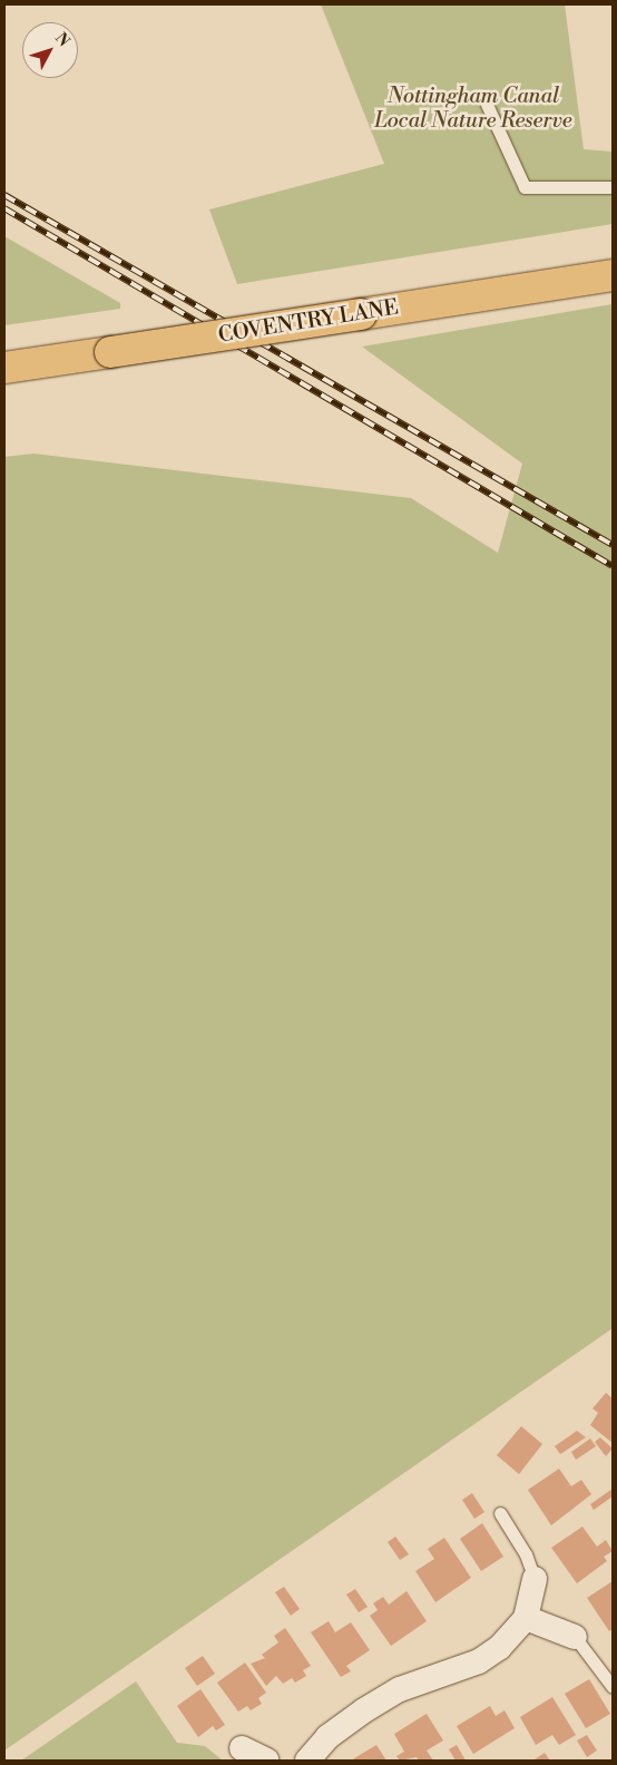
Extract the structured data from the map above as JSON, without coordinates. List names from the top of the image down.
{
  "streets": {
    "main road": ["COVENTRY LANE"]
  },
  "parks": ["Nottingham Canal Local Nature Reserve"],
  "north": "top right"
}
